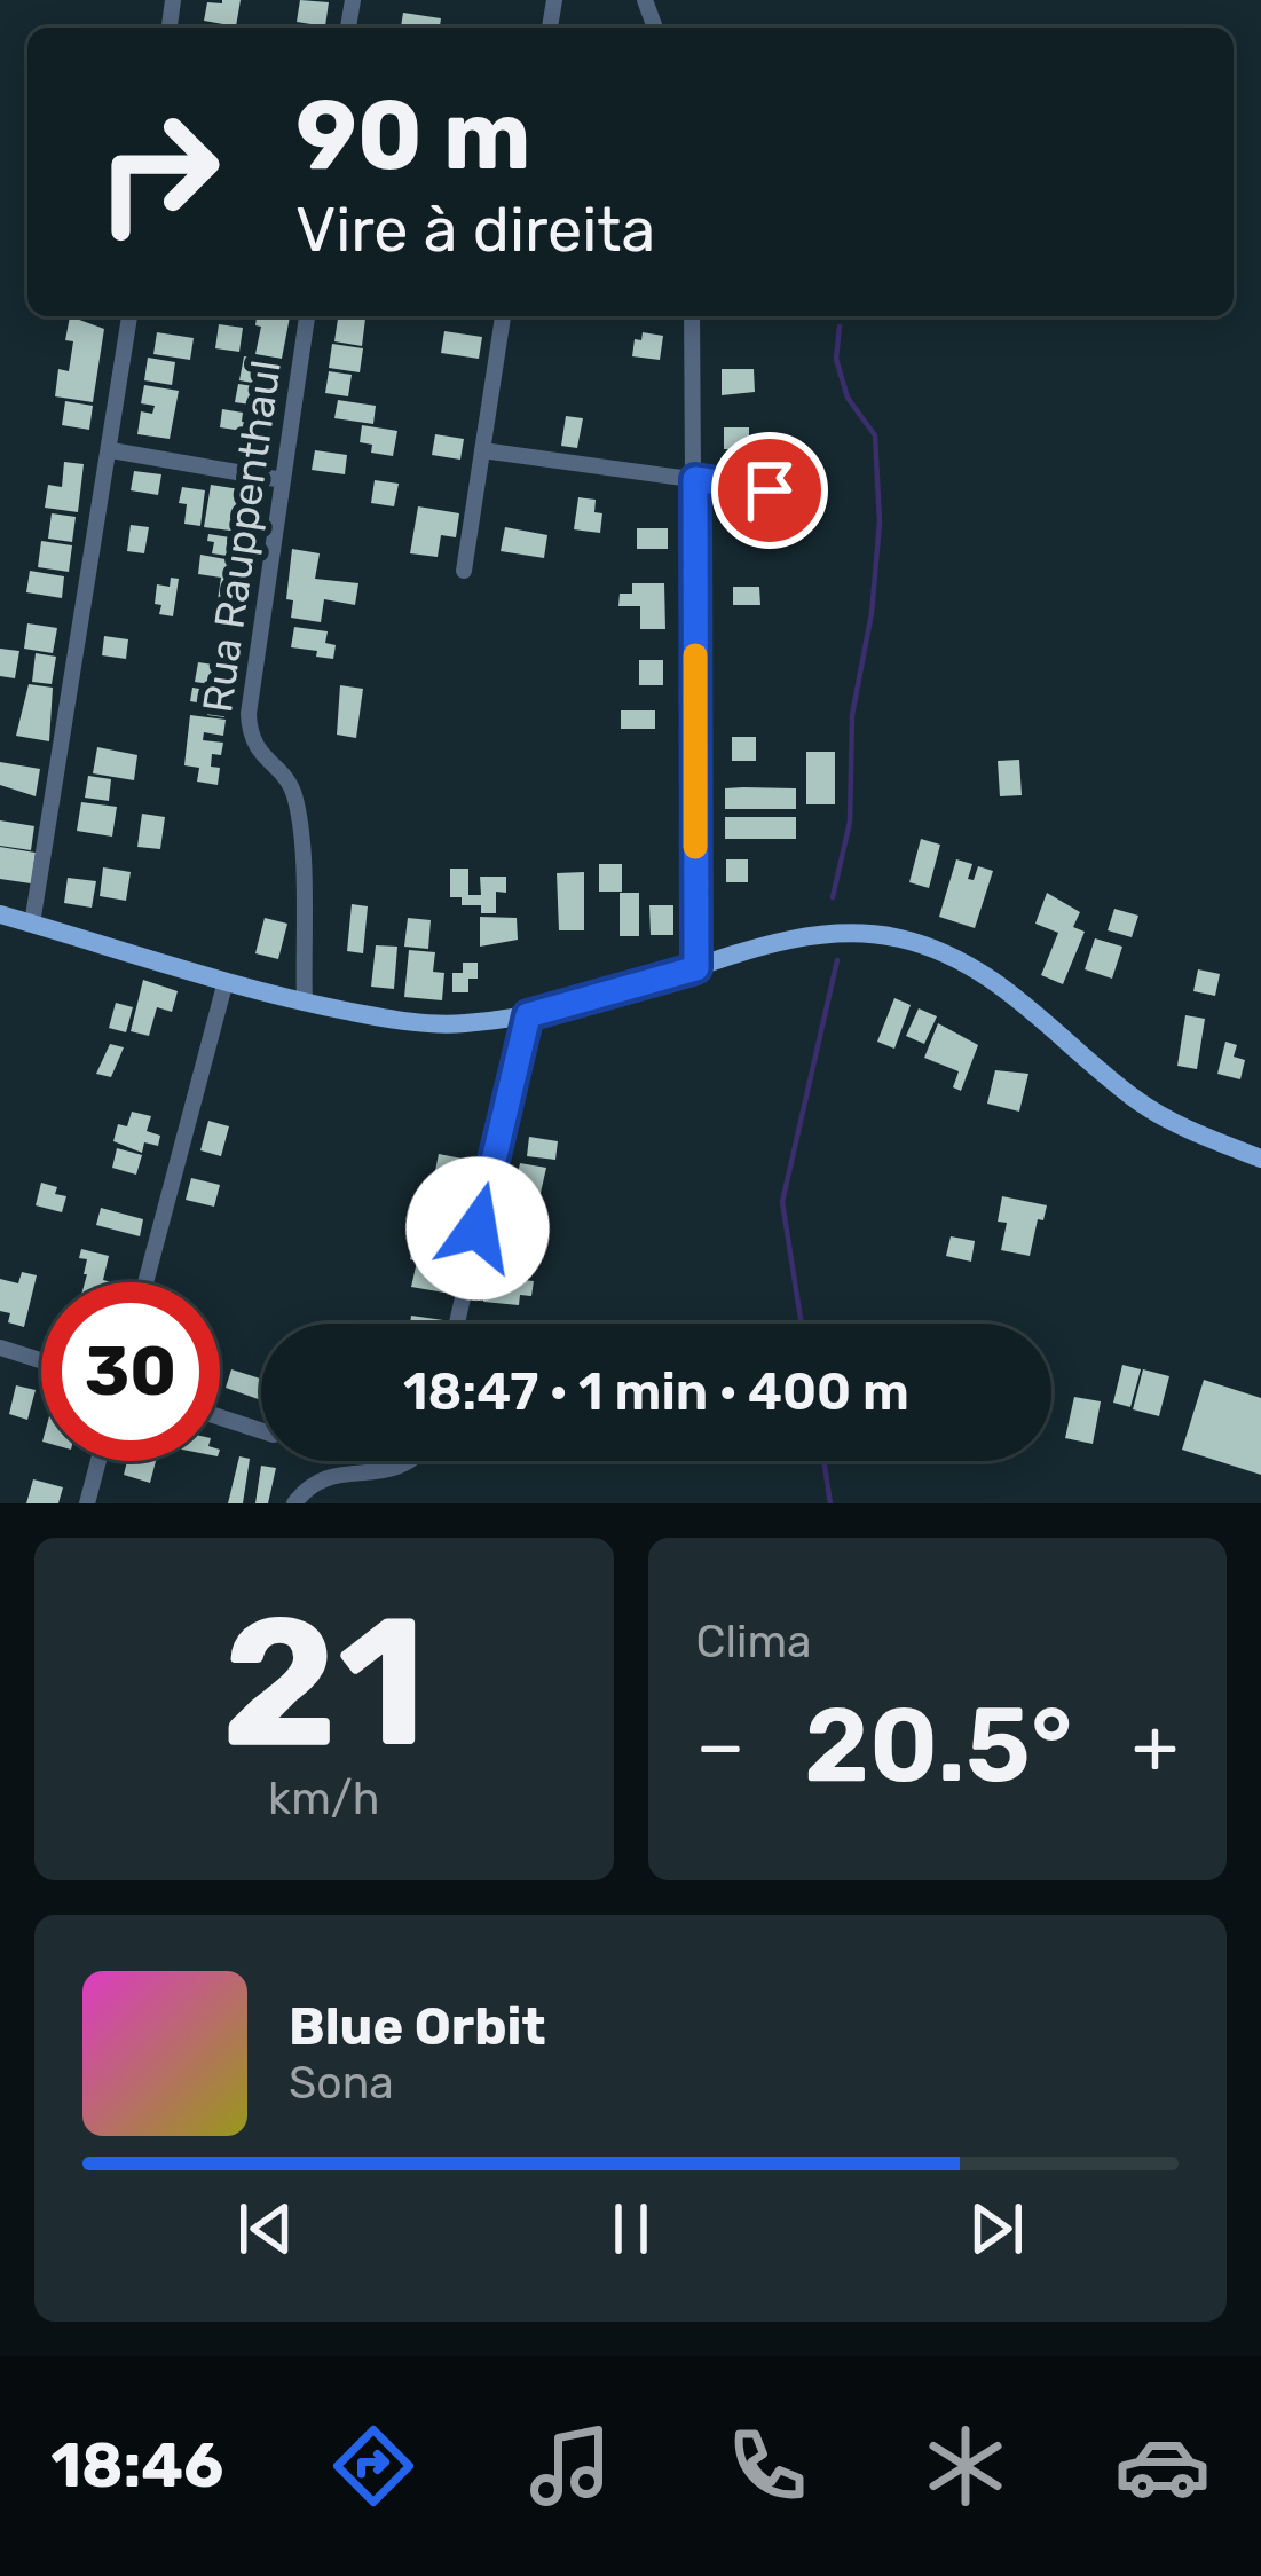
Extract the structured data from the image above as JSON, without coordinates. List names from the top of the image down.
{
  "streets": {
    "street": ["Rua Rauppenthaul"]
  },
  "page": {
    "turn": ["90 m", "Vire à direita"],
    "limit": "30",
    "trip": "18:47 · 1 min · 400 m",
    "tile": [
      ["21", "km/h"],
      "Clima"
    ],
    "heat": ["−", "20.5°", "+"],
    "song": ["Blue Orbit", "Sona"],
    "tabs": "18:46"
  }
}
